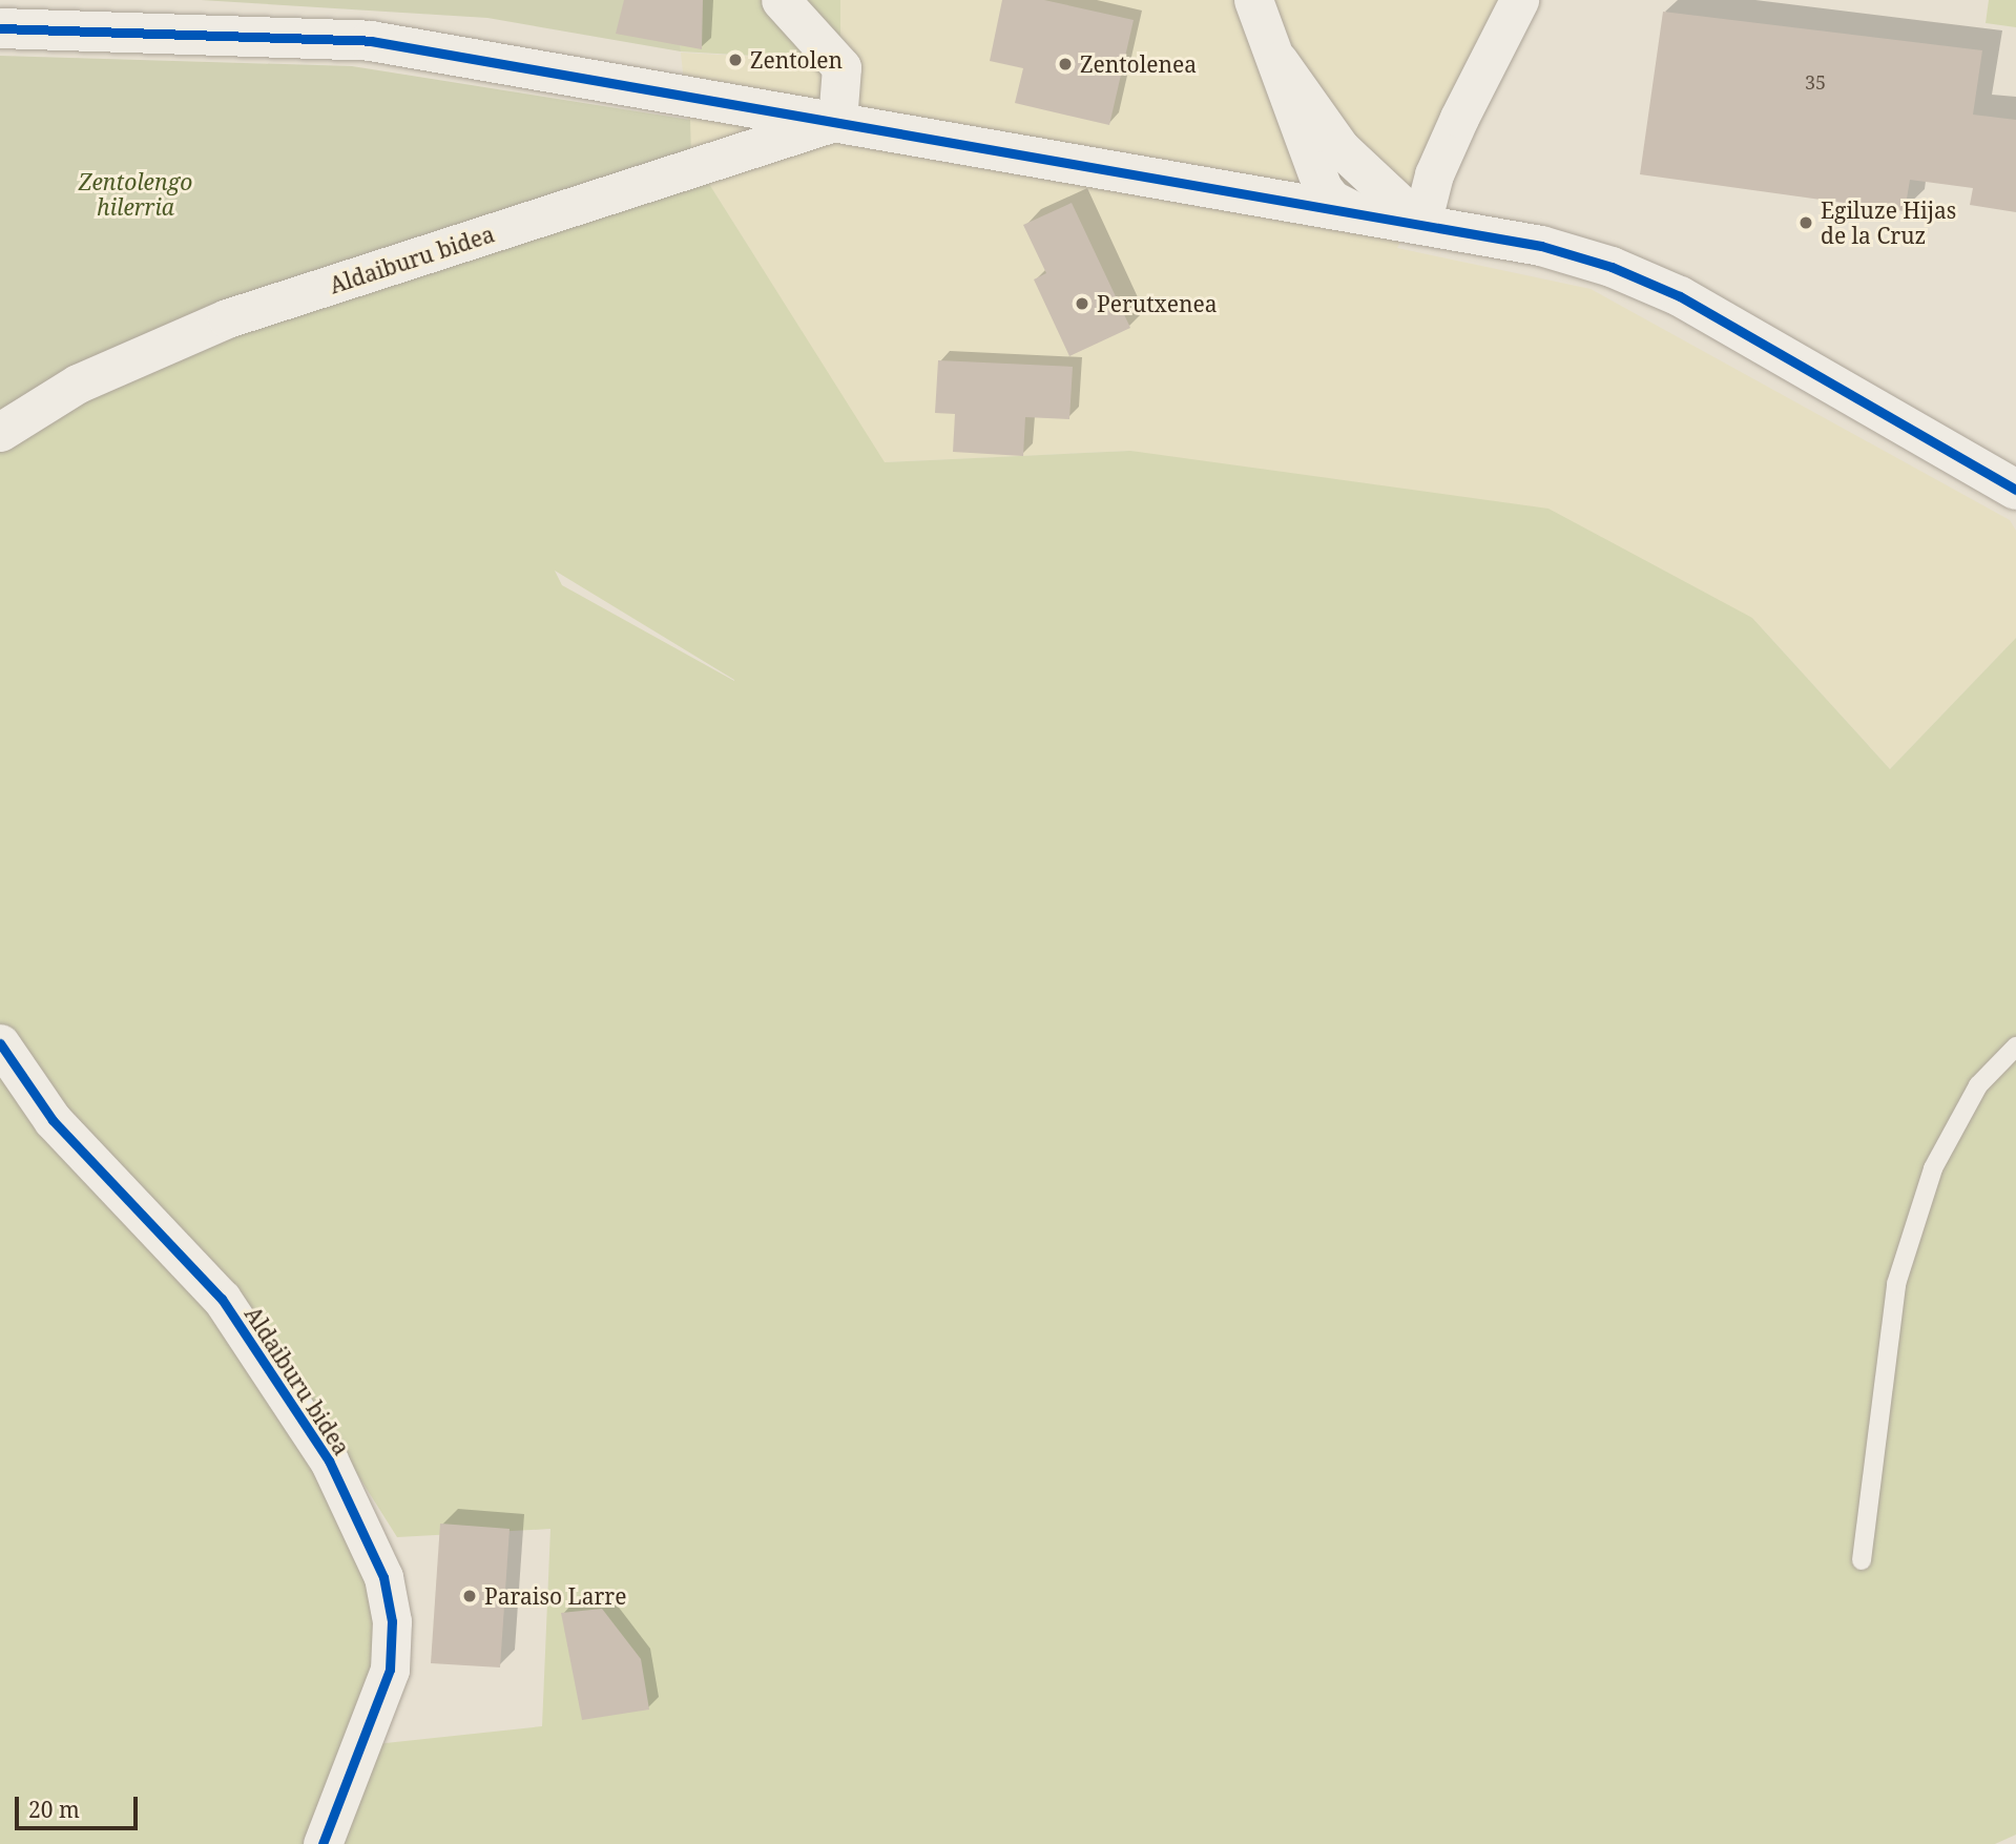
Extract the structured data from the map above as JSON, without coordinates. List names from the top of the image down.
{
  "streets": {
    "street": ["Aldaiburu bidea"]
  },
  "parks": ["Zentolengo hilerria"],
  "places": [
    "Zentolen",
    "Zentolenea",
    "Egiluze Hijas de la Cruz",
    "Perutxenea",
    "Paraiso Larre"
  ],
  "house_numbers": ["35"],
  "scale_bar": "20 m"
}
